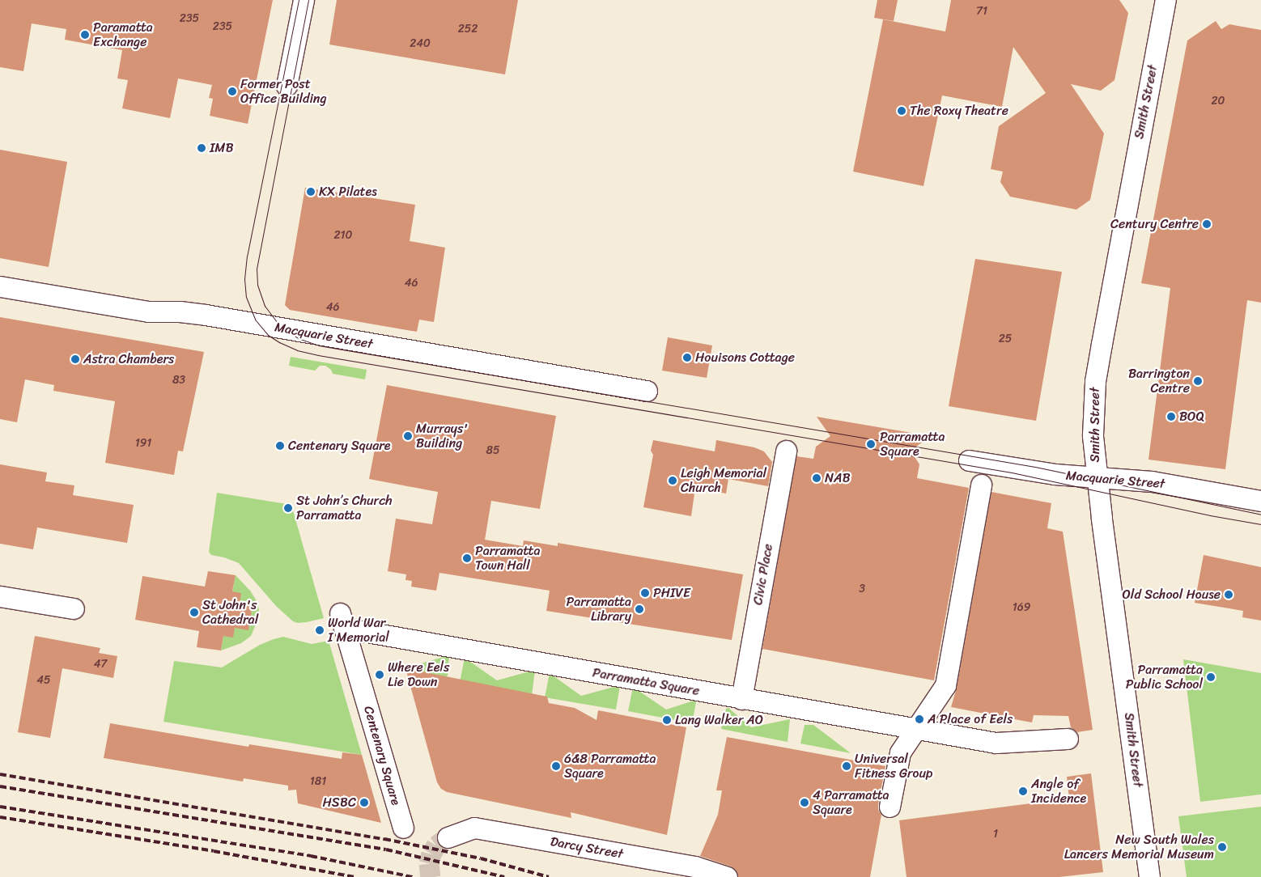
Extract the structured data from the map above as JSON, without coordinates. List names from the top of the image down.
{
  "streets": {
    "street": [
      "Smith Street",
      "Macquarie Street",
      "Civic Place",
      "Parramatta Square",
      "Centenary Square",
      "Darcy Street"
    ]
  },
  "crossings": [
    ["Smith Street", "Macquarie Street"],
    ["Civic Place", "Parramatta Square"],
    ["Parramatta Square", "Centenary Square"]
  ],
  "places": [
    "Paramatta Exchange",
    "Former Post Office Building",
    "The Roxy Theatre",
    "IMB",
    "KX Pilates",
    "Century Centre",
    "Houisons Cottage",
    "Astra Chambers",
    "Barrington Centre",
    "BOQ",
    "Murrays' Building",
    "Parramatta Square",
    "Centenary Square",
    "NAB",
    "Leigh Memorial Church",
    "St John’s Church Parramatta",
    "Parramatta Town Hall",
    "PHIVE",
    "Old School House",
    "Parramatta Library",
    "St John's Cathedral",
    "World War I Memorial",
    "Where Eels Lie Down",
    "Parramatta Public School",
    "A Place of Eels",
    "Lang Walker AO",
    "6&8 Parramatta Square",
    "Universal Fitness Group",
    "Angle of Incidence",
    "HSBC",
    "4 Parramatta Square",
    "New South Wales Lancers Memorial Museum"
  ],
  "house_numbers": [
    "71",
    "235",
    "235",
    "252",
    "240",
    "20",
    "210",
    "46",
    "46",
    "25",
    "83",
    "191",
    "85",
    "3",
    "169",
    "47",
    "45",
    "181",
    "1"
  ]
}
